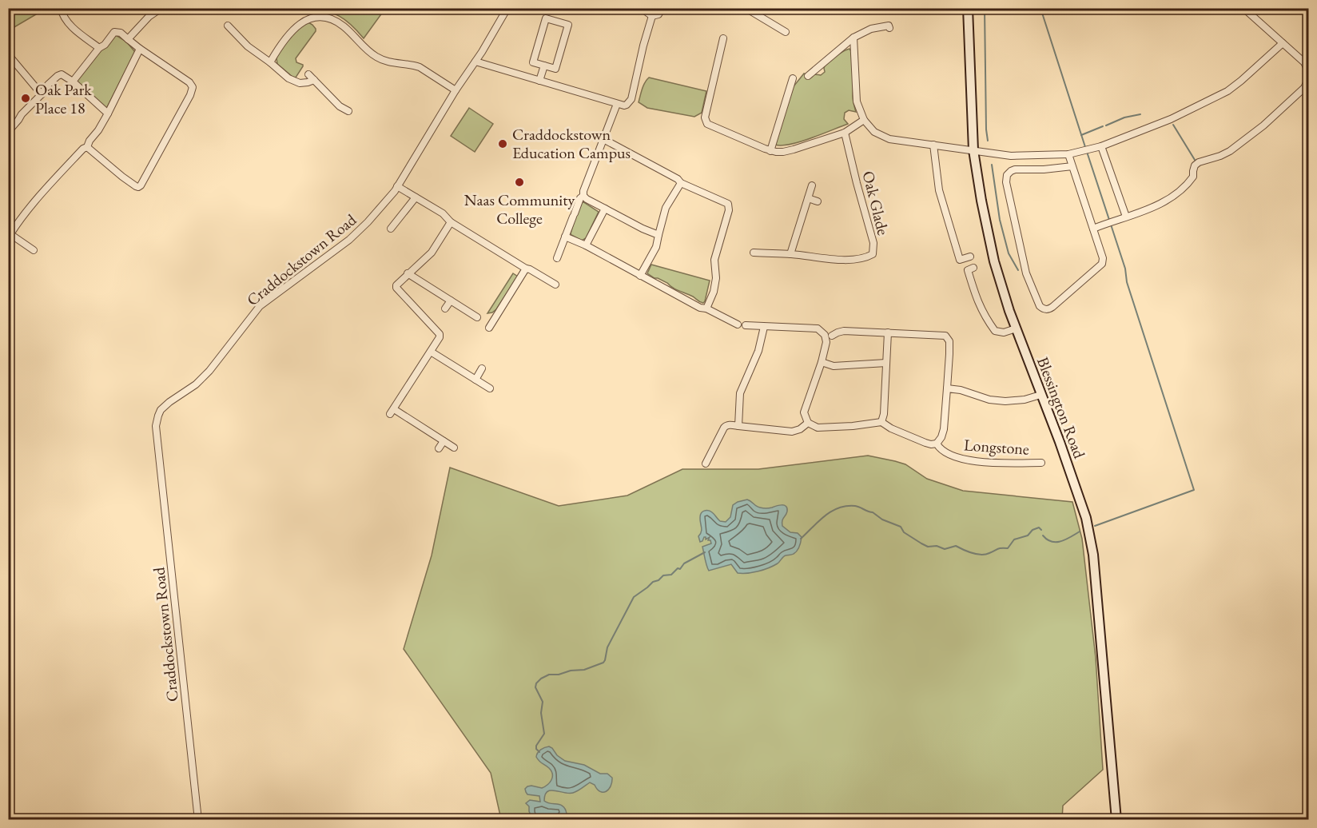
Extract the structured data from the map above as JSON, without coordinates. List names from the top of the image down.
{
  "streets": {
    "main road": ["Blessington Road"],
    "street": ["Oak Glade", "Craddockstown Road", "Longstone"]
  },
  "places": ["Oak Park Place 18", "Craddockstown Education Campus", "Naas Community College"]
}
